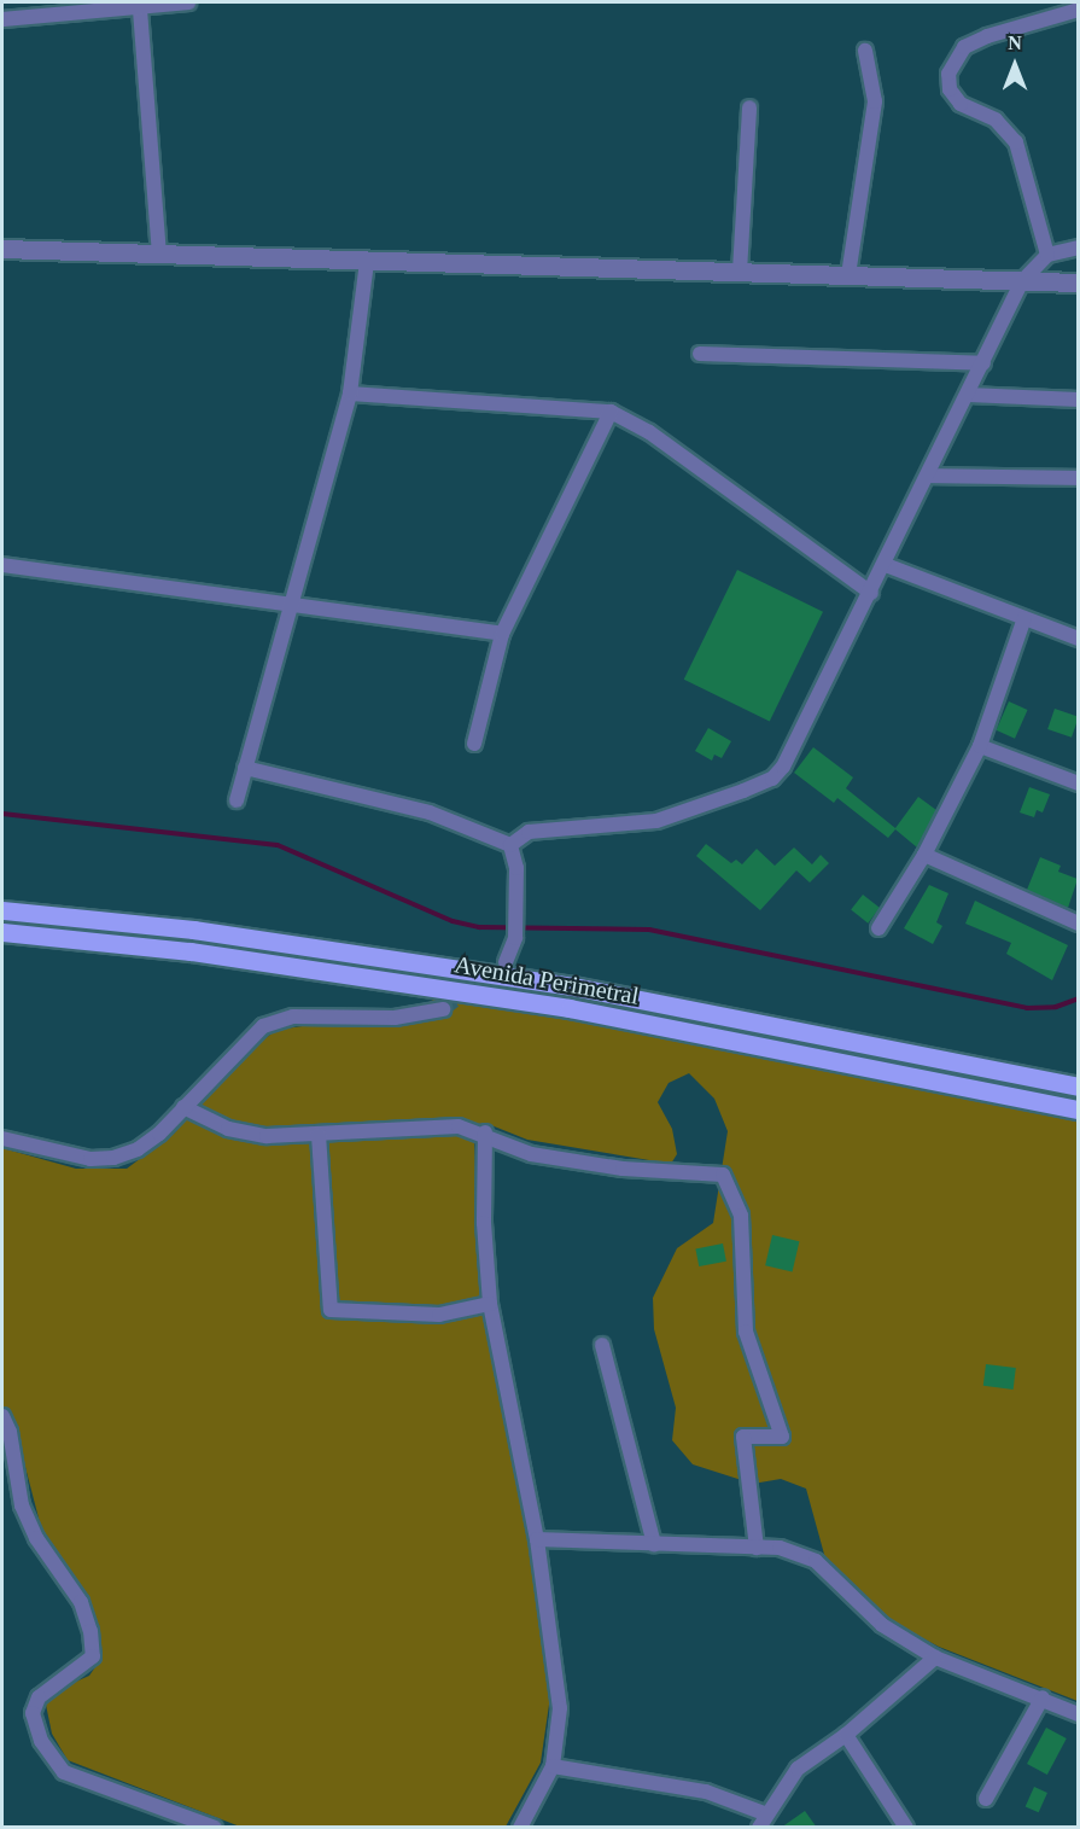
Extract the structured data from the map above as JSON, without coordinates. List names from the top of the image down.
{
  "streets": {
    "main road": ["Avenida Perimetral"]
  },
  "north": "top"
}
